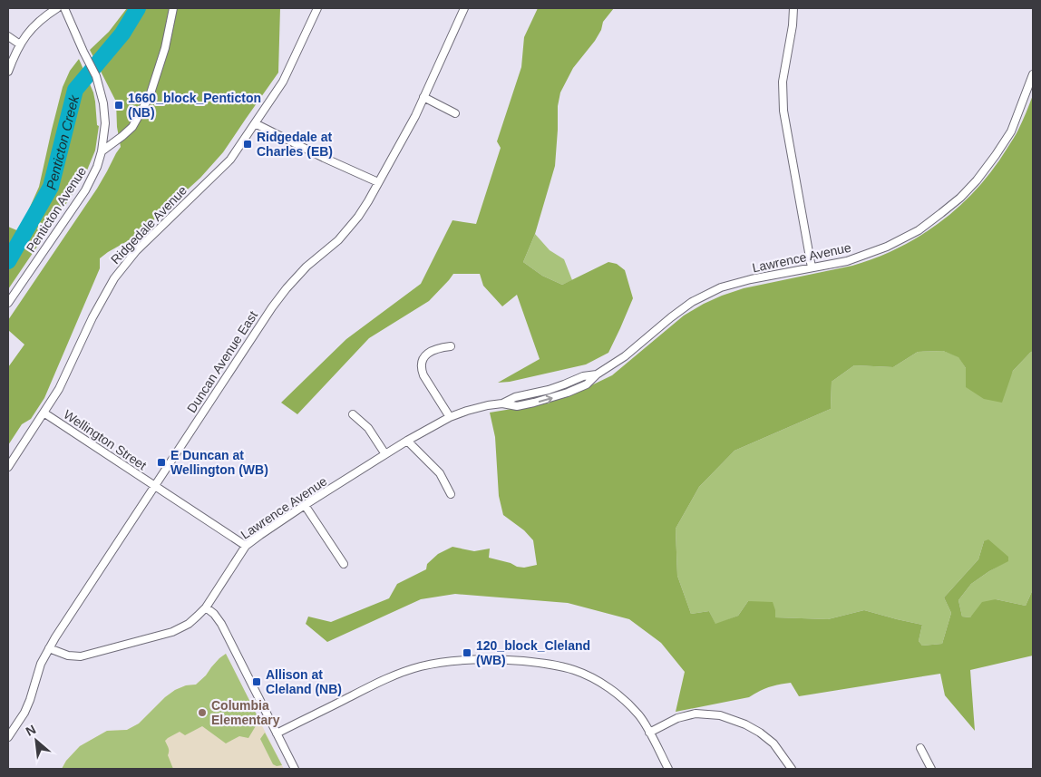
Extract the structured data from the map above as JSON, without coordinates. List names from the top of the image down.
{
  "streets": {
    "street": [
      "Penticton Avenue",
      "Ridgedale Avenue",
      "Lawrence Avenue",
      "Duncan Avenue East",
      "Wellington Street"
    ]
  },
  "crossings": [
    ["Ridgedale Avenue", "Wellington Street"],
    ["Lawrence Avenue", "Duncan Avenue East"],
    ["Lawrence Avenue", "Wellington Street"],
    ["Duncan Avenue East", "Wellington Street"]
  ],
  "water": ["Penticton Creek"],
  "places": {
    "transit": [
      "1660_block_Penticton (NB)",
      "Ridgedale at Charles (EB)",
      "E Duncan at Wellington (WB)",
      "120_block_Cleland (WB)",
      "Allison at Cleland (NB)"
    ],
    "other": ["Columbia Elementary"]
  },
  "north": "top left"
}
